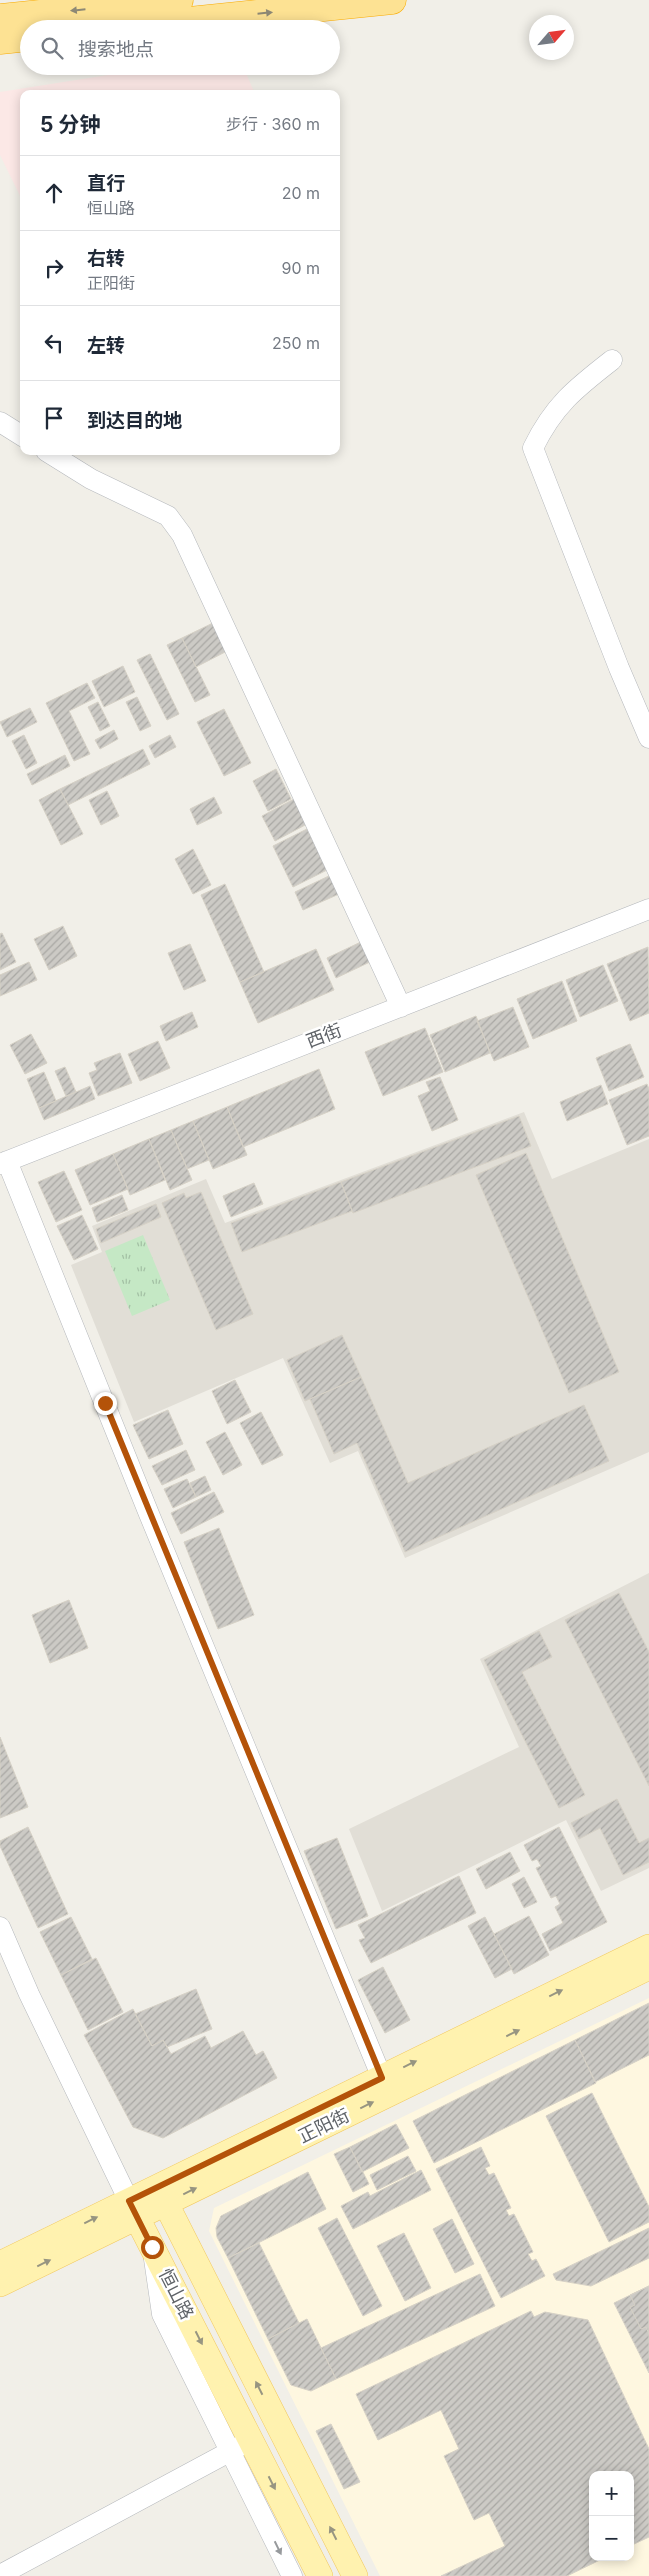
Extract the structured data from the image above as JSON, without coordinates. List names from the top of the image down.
{
  "streets": {
    "main road": ["正阳街", "恒山路"],
    "street": ["西街"]
  },
  "crossings": [
    ["正阳街", "恒山路"]
  ],
  "one_way": ["正阳街"],
  "north": "top right",
  "page": {
    "search": "搜索地点",
    "heading": ["5 分钟", "步行 · 360 m"],
    "list": [
      ["直行", "恒山路", "20 m"],
      ["右转", "正阳街", "90 m"],
      ["左转", "250 m"],
      "到达目的地"
    ],
    "map_buttons": ["+", "−"]
  }
}
